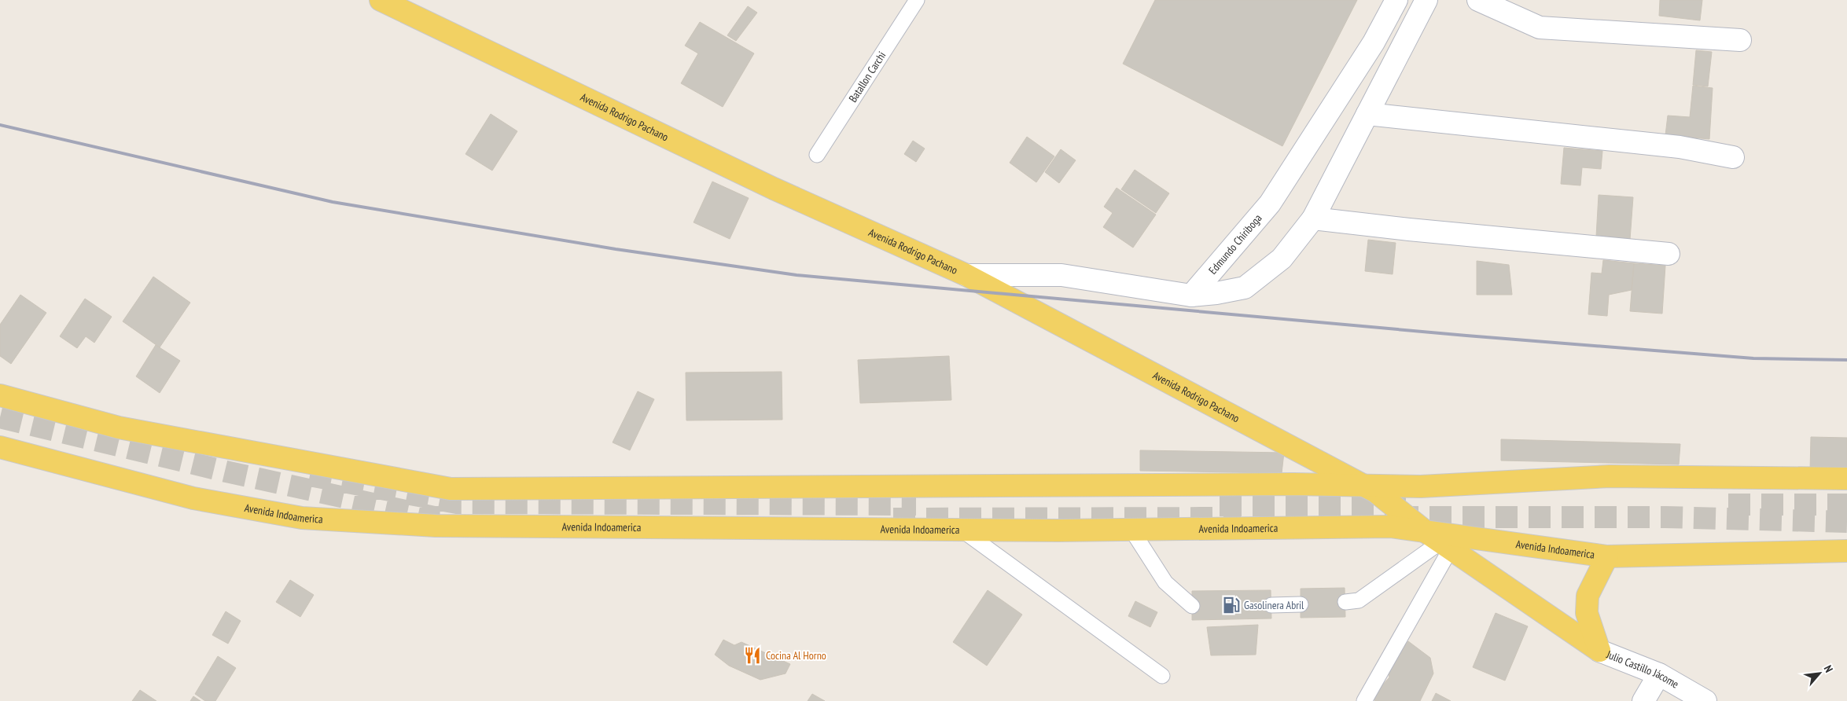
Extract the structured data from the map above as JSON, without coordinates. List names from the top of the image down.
{
  "streets": {
    "main road": ["Avenida Rodrigo Pachano", "Avenida Indoamerica"],
    "street": ["Edmundo Chiriboga", "Julio Castillo Jácome"],
    "lane": ["Batallon Carchi"]
  },
  "crossings": [
    ["Avenida Rodrigo Pachano", "Avenida Indoamerica"],
    ["Avenida Rodrigo Pachano", "Julio Castillo Jácome"]
  ],
  "places": {
    "fuel station": ["Gasolinera Abril"],
    "restaurant": ["Cocina Al Horno"]
  },
  "north": "top right"
}
